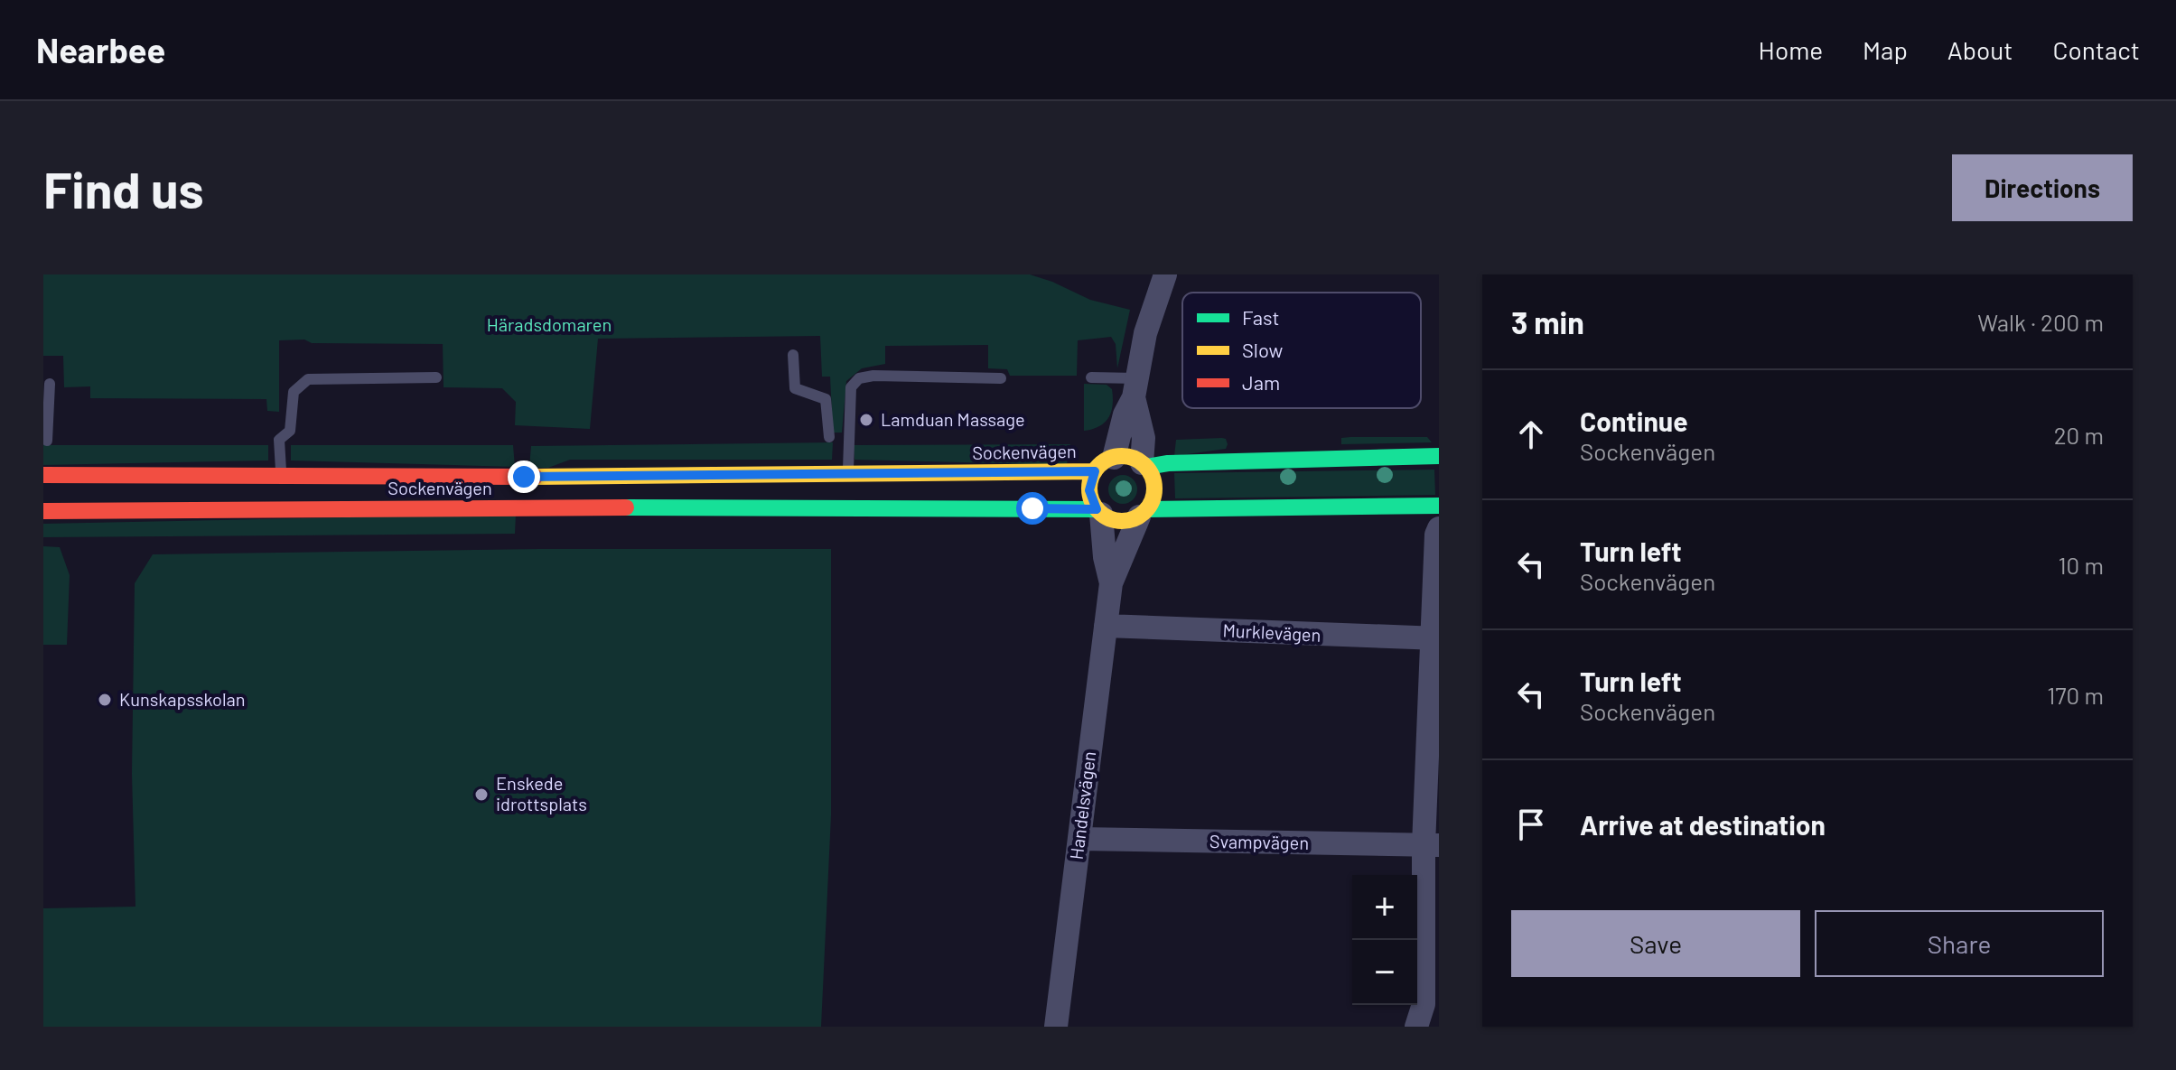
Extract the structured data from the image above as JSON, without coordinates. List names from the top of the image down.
{
  "streets": {
    "street": [
      "Sockenvägen",
      "Murklevägen",
      "Handelsvägen",
      "Svampvägen"
    ]
  },
  "crossings": [
    ["Sockenvägen", "Handelsvägen"],
    ["Murklevägen", "Handelsvägen"],
    ["Handelsvägen", "Svampvägen"]
  ],
  "parks": ["Häradsdomaren"],
  "places": ["Lamduan Massage", "Kunskapsskolan", "Enskede idrottsplats"],
  "legend": ["Fast", "Slow", "Jam"],
  "page": {
    "header": "Nearbee",
    "nav": [
      "Home",
      "Map",
      "About",
      "Contact"
    ],
    "buttons": [
      "Directions",
      ["Save", "Share"]
    ],
    "title": "Find us",
    "heading": ["3 min", "Walk · 200 m"],
    "list": [
      ["Continue", "Sockenvägen", "20 m"],
      ["Turn left", "Sockenvägen", "10 m"],
      ["Turn left", "Sockenvägen", "170 m"],
      "Arrive at destination"
    ],
    "map_buttons": ["+", "−"]
  }
}
